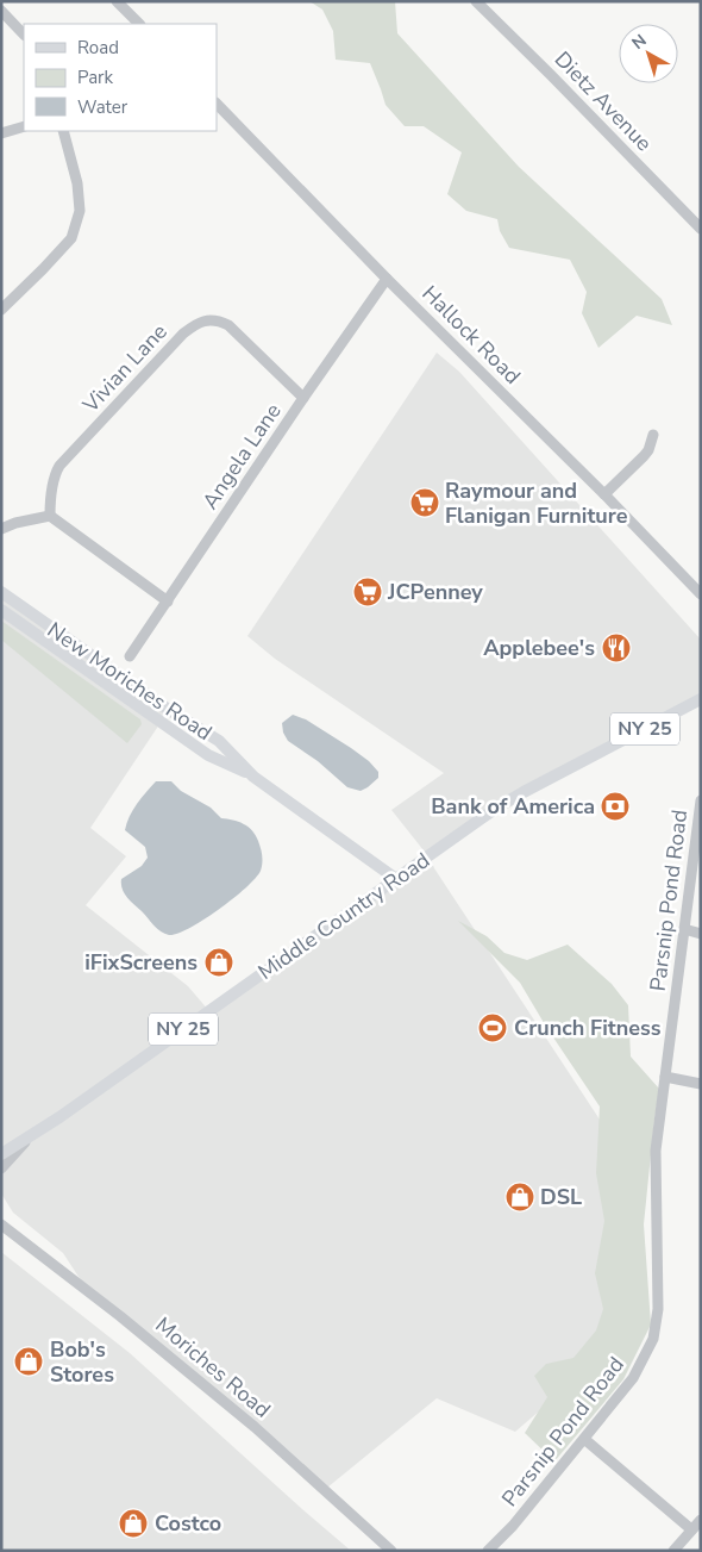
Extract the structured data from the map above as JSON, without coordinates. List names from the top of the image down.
{
  "streets": {
    "main road": ["New Moriches Road", "NY 25", "Middle Country Road"],
    "street": [
      "Dietz Avenue",
      "Hallock Road",
      "Vivian Lane",
      "Angela Lane",
      "Parsnip Pond Road",
      "Moriches Road"
    ]
  },
  "crossings": [
    ["Hallock Road", "Angela Lane"],
    ["Vivian Lane", "Angela Lane"],
    ["New Moriches Road", "Middle Country Road"]
  ],
  "places": {
    "supermarket": ["Raymour and Flanigan Furniture", "JCPenney"],
    "restaurant": ["Applebee's"],
    "bank": ["Bank of America"],
    "shop": [
      "iFixScreens",
      "DSL",
      "Bob's Stores",
      "Costco"
    ],
    "sports": ["Crunch Fitness"]
  },
  "legend": ["Road", "Park", "Water"],
  "north": "top left"
}
